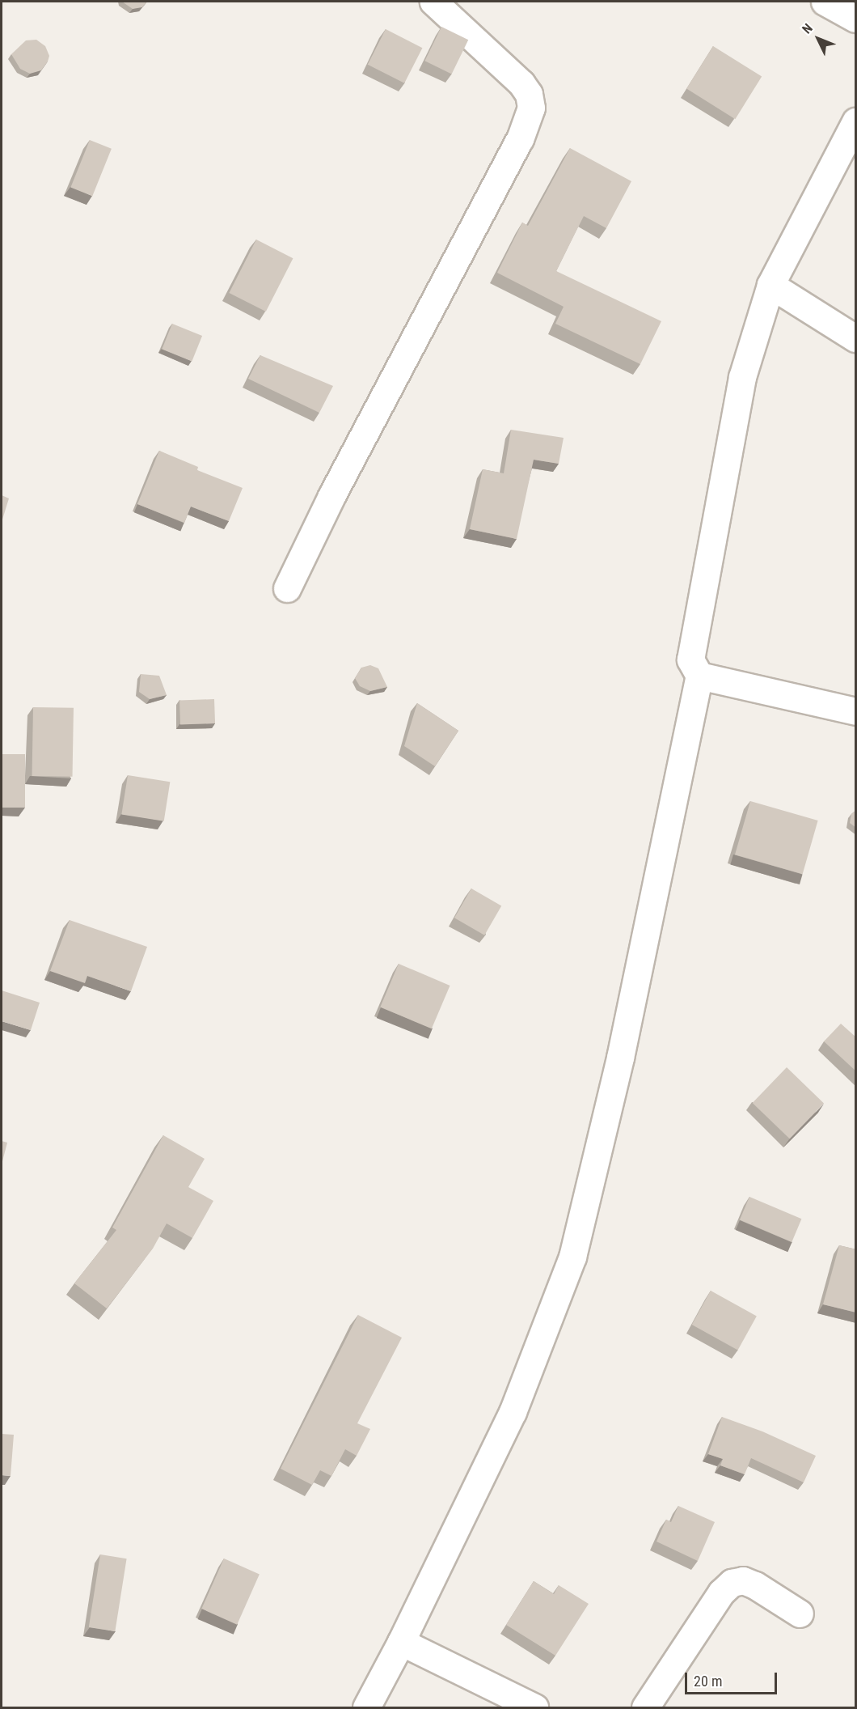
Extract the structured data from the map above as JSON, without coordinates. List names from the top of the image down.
{
  "scale_bar": "20 m",
  "north": "top left"
}
